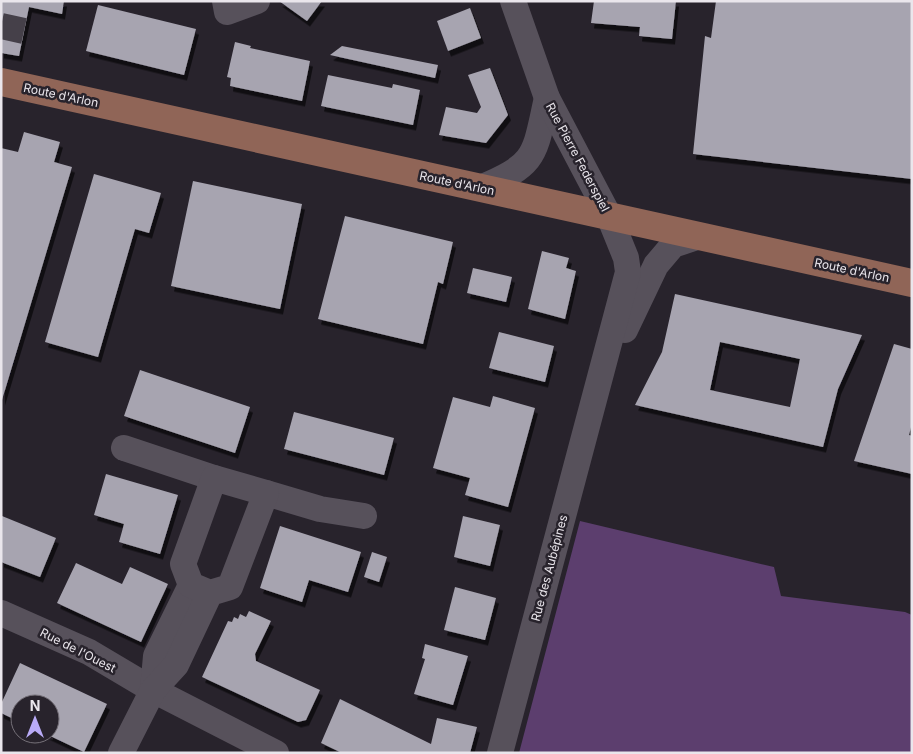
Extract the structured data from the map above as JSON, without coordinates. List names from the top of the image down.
{
  "streets": {
    "main road": ["Route d'Arlon"],
    "street": ["Rue Pierre Federspiel", "Rue des Aubépines", "Rue de l'Ouest"]
  },
  "crossings": [
    ["Route d'Arlon", "Rue Pierre Federspiel"],
    ["Route d'Arlon", "Rue des Aubépines"],
    ["Rue Pierre Federspiel", "Rue des Aubépines"]
  ],
  "north": "top"
}
